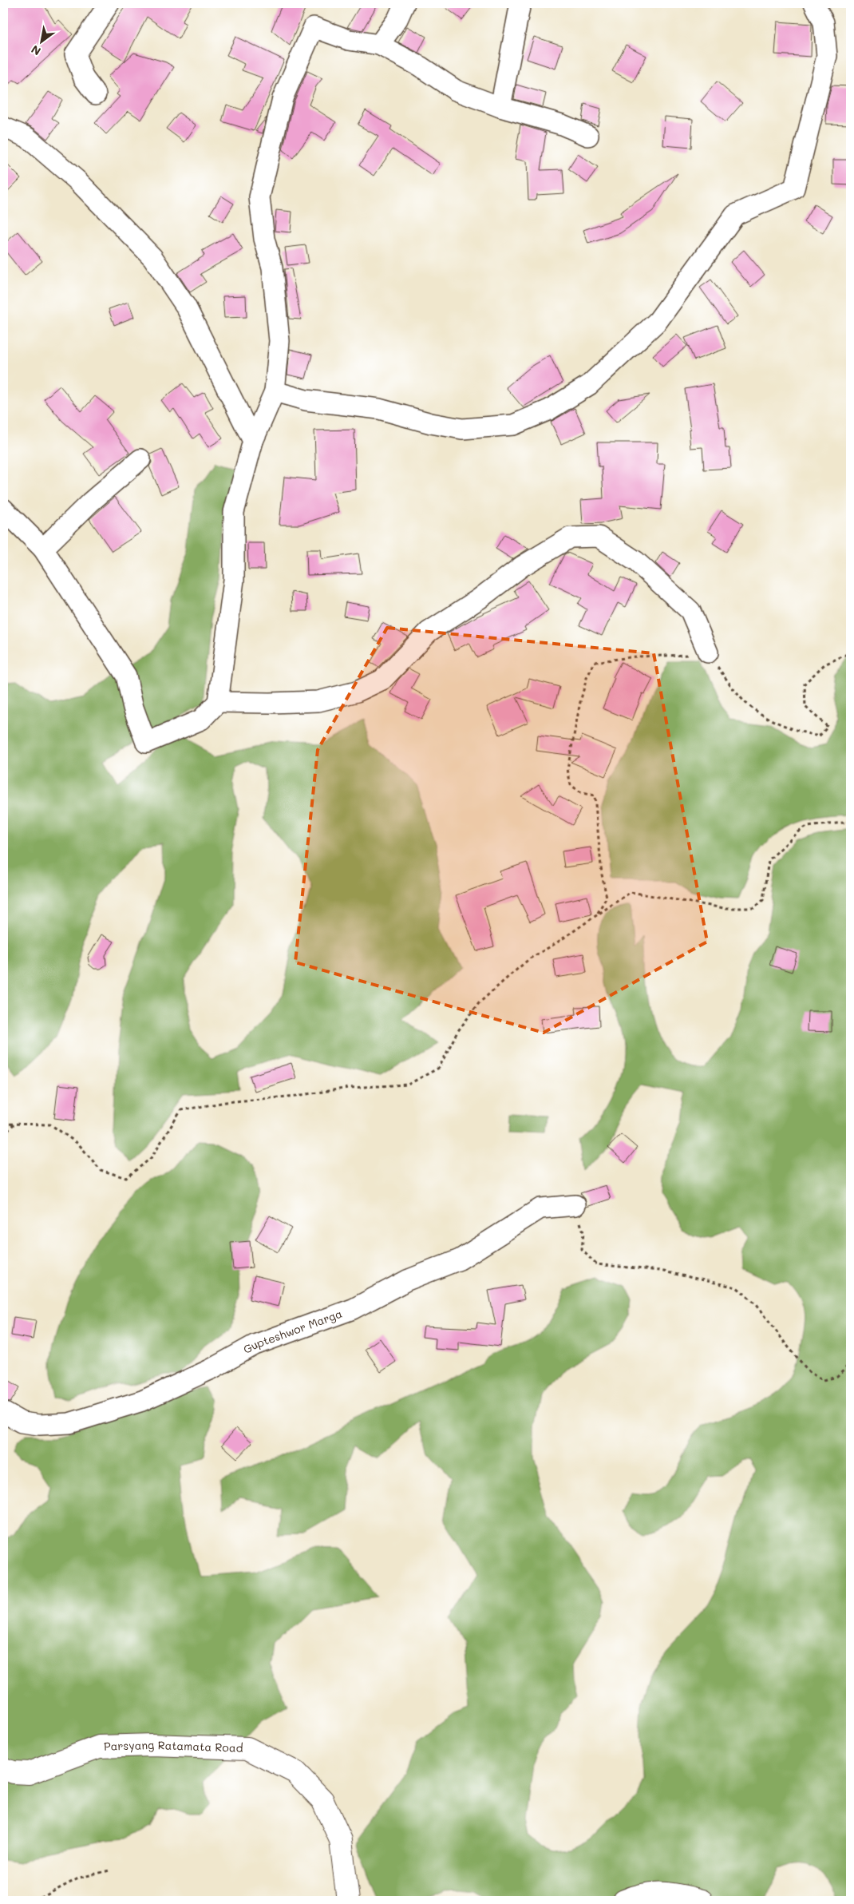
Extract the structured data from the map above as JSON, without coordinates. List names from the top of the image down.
{
  "streets": {
    "street": ["Gupteshwor Marga", "Parsyang Ratamata Road"]
  },
  "north": "bottom left"
}
